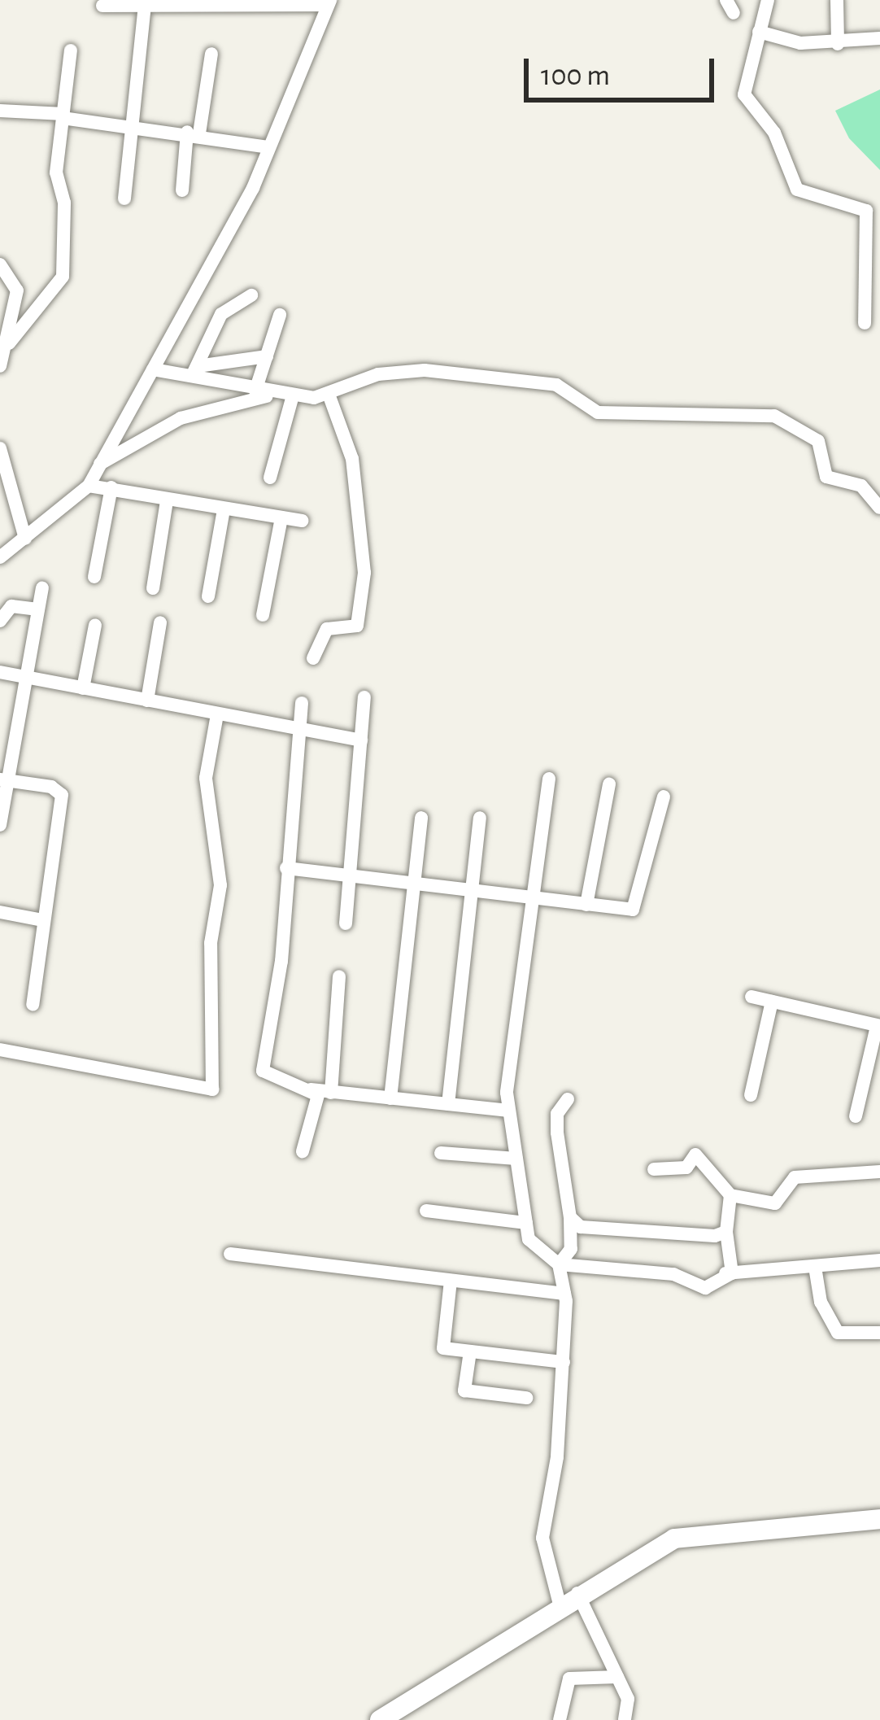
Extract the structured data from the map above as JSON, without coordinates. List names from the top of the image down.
{
  "scale_bar": "100 m"
}
